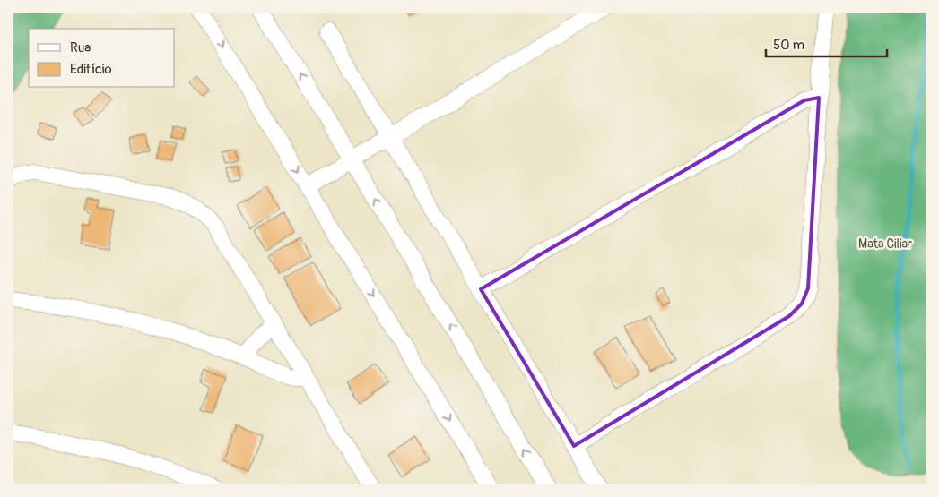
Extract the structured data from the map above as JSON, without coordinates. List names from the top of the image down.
{
  "parks": ["Mata Ciliar"],
  "legend": ["Rua", "Edifício"],
  "scale_bar": "50 m"
}
